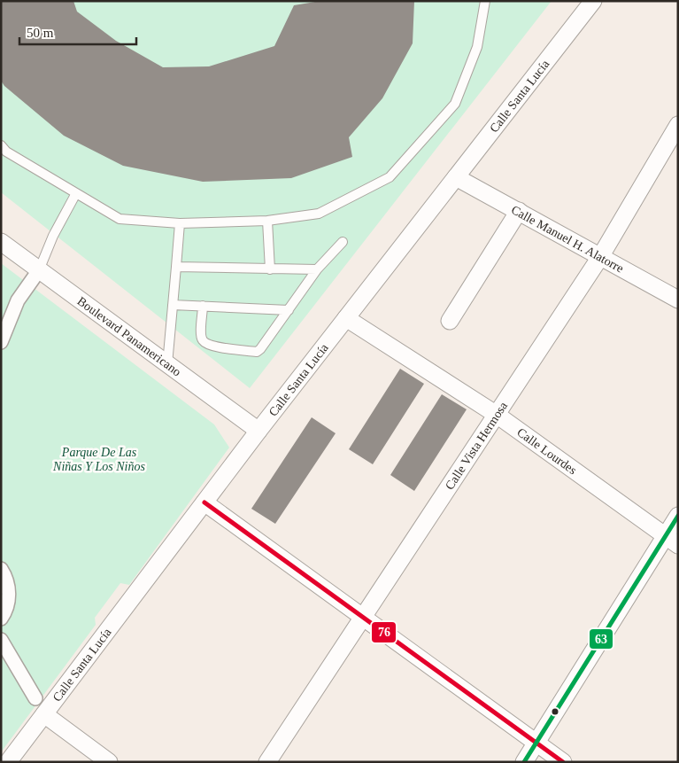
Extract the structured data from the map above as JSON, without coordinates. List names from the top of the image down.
{
  "streets": {
    "street": [
      "Calle Santa Lucía",
      "Calle Manuel H. Alatorre",
      "Boulevard Panamericano",
      "Calle Vista Hermosa",
      "Calle Lourdes"
    ]
  },
  "crossings": [
    ["Calle Santa Lucía", "Calle Manuel H. Alatorre"],
    ["Calle Santa Lucía", "Boulevard Panamericano"],
    ["Calle Santa Lucía", "Calle Lourdes"],
    ["Calle Manuel H. Alatorre", "Calle Vista Hermosa"],
    ["Calle Vista Hermosa", "Calle Lourdes"]
  ],
  "parks": ["Parque De Las Niñas Y Los Niños"],
  "lines": ["transit line 76", "transit line 63"],
  "scale_bar": "50 m"
}
